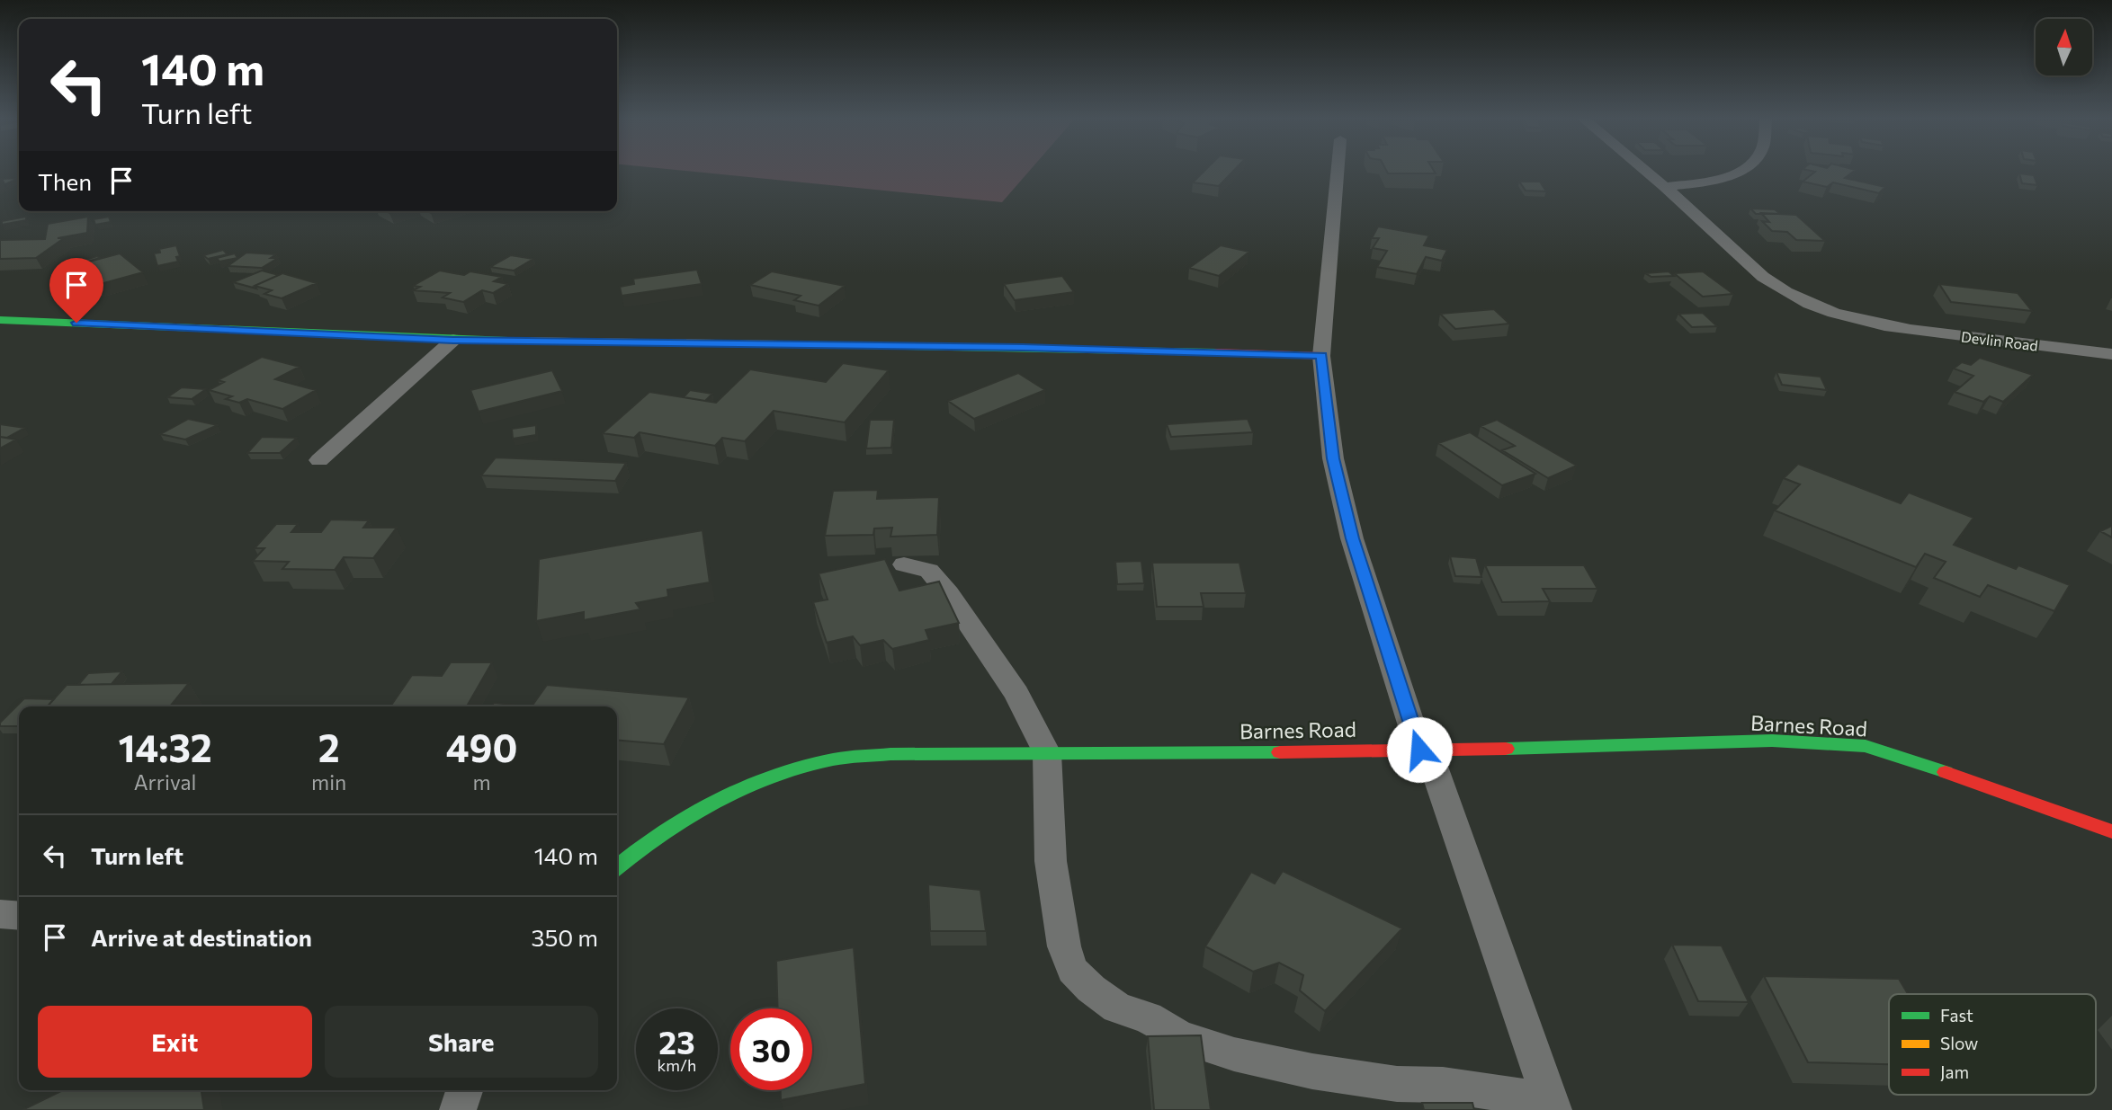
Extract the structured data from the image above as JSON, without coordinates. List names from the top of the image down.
{
  "streets": {
    "street": ["Devlin Road", "Barnes Road"]
  },
  "legend": ["Fast", "Slow", "Jam"],
  "north": "top",
  "page": {
    "turn": ["140 m", "Turn left"],
    "then": "Then",
    "eta": [
      "14:32",
      "Arrival",
      "2",
      "min",
      "490",
      "m"
    ],
    "list": [
      {
        "name": "Turn left",
        "value": "140 m"
      },
      {
        "name": "Arrive at destination",
        "value": "350 m"
      }
    ],
    "buttons": ["Exit", "Share"],
    "speed": "23 km/h",
    "limit": "30"
  }
}
